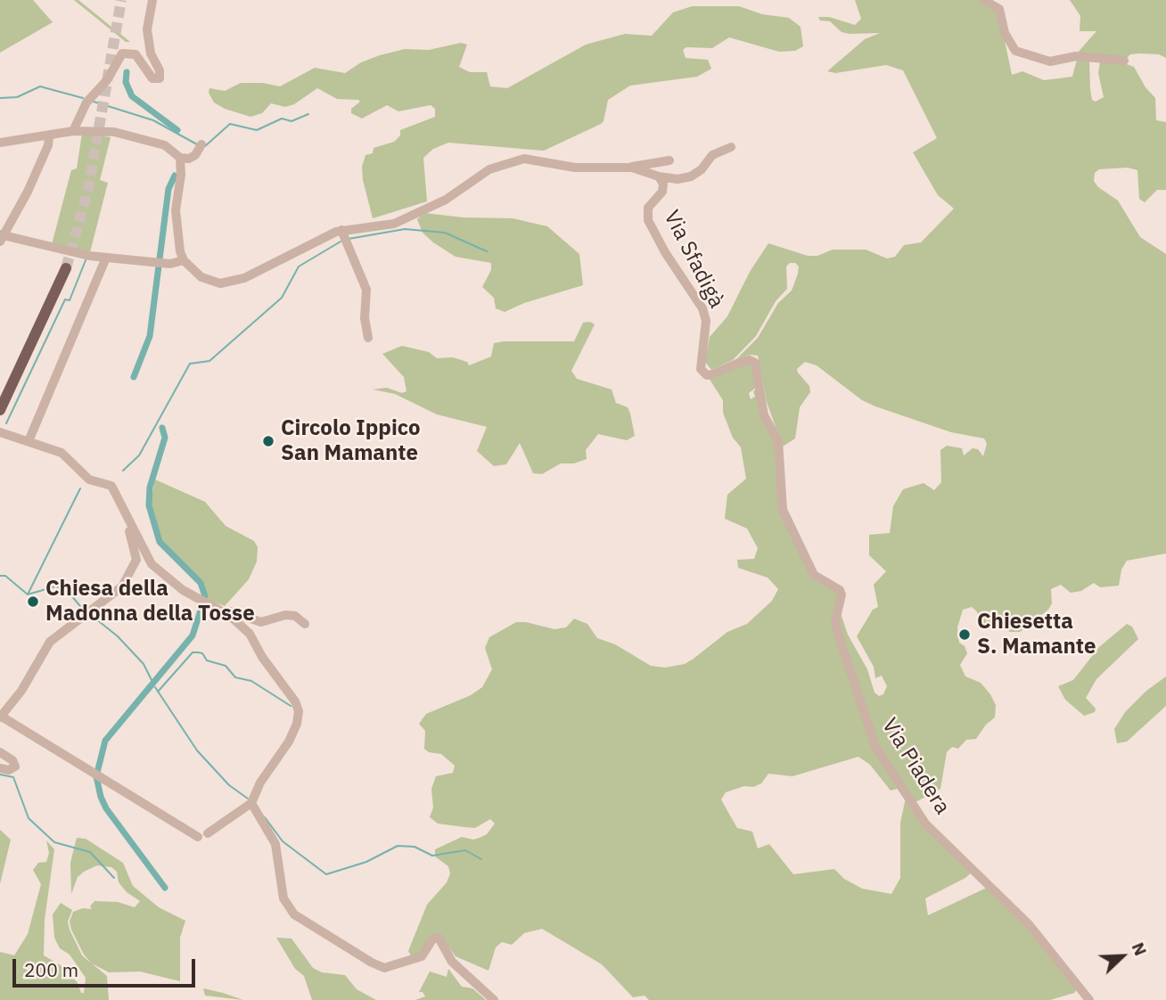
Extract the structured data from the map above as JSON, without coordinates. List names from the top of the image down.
{
  "streets": {
    "street": ["Via Sfadigà", "Via Piadera"]
  },
  "crossings": [
    ["Via Sfadigà", "Via Piadera"]
  ],
  "places": ["Circolo Ippico San Mamante", "Chiesa della Madonna della Tosse", "Chiesetta S. Mamante"],
  "scale_bar": "200 m",
  "north": "top right"
}
